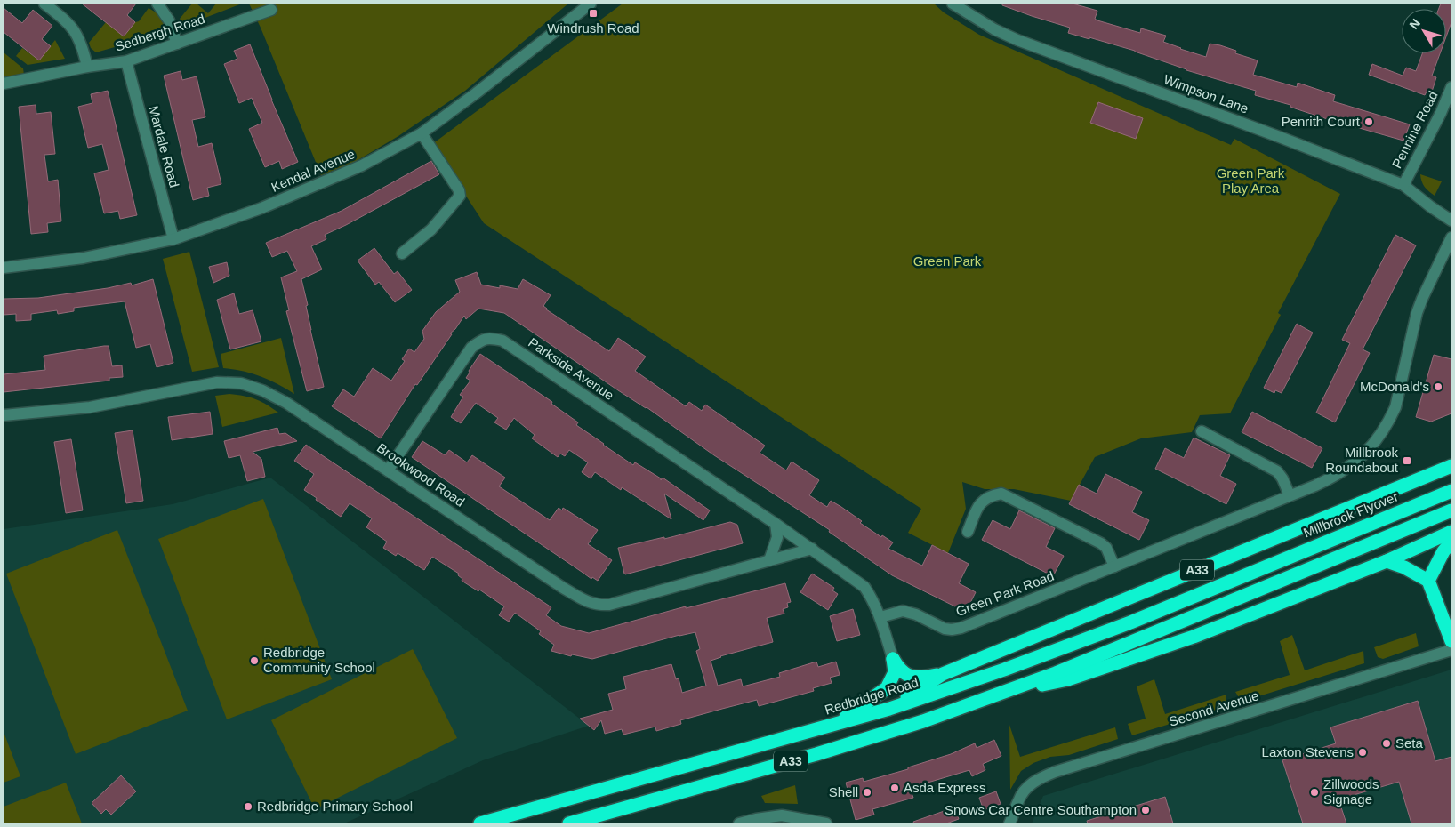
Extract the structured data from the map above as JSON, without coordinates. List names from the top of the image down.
{
  "streets": {
    "highway": ["Millbrook Flyover", "A33", "Redbridge Road"],
    "street": [
      "Sedbergh Road",
      "Wimpson Lane",
      "Pennine Road",
      "Mardale Road",
      "Kendal Avenue",
      "Parkside Avenue",
      "Brookwood Road",
      "Green Park Road",
      "Second Avenue"
    ]
  },
  "crossings": [
    ["Sedbergh Road", "Mardale Road"],
    ["Wimpson Lane", "Pennine Road"],
    ["Mardale Road", "Kendal Avenue"],
    ["Parkside Avenue", "Brookwood Road"],
    ["Parkside Avenue", "Green Park Road"],
    ["Millbrook Flyover", "Redbridge Road"],
    ["A33", "Redbridge Road"]
  ],
  "parks": ["Green Park Play Area", "Green Park"],
  "places": {
    "transit": ["Windrush Road", "Millbrook Roundabout"],
    "other": [
      "Penrith Court",
      "McDonald's",
      "Redbridge Community School",
      "Seta",
      "Laxton Stevens",
      "Asda Express",
      "Shell",
      "Zillwoods Signage",
      "Redbridge Primary School",
      "Snows Car Centre Southampton"
    ]
  },
  "north": "top left"
}
